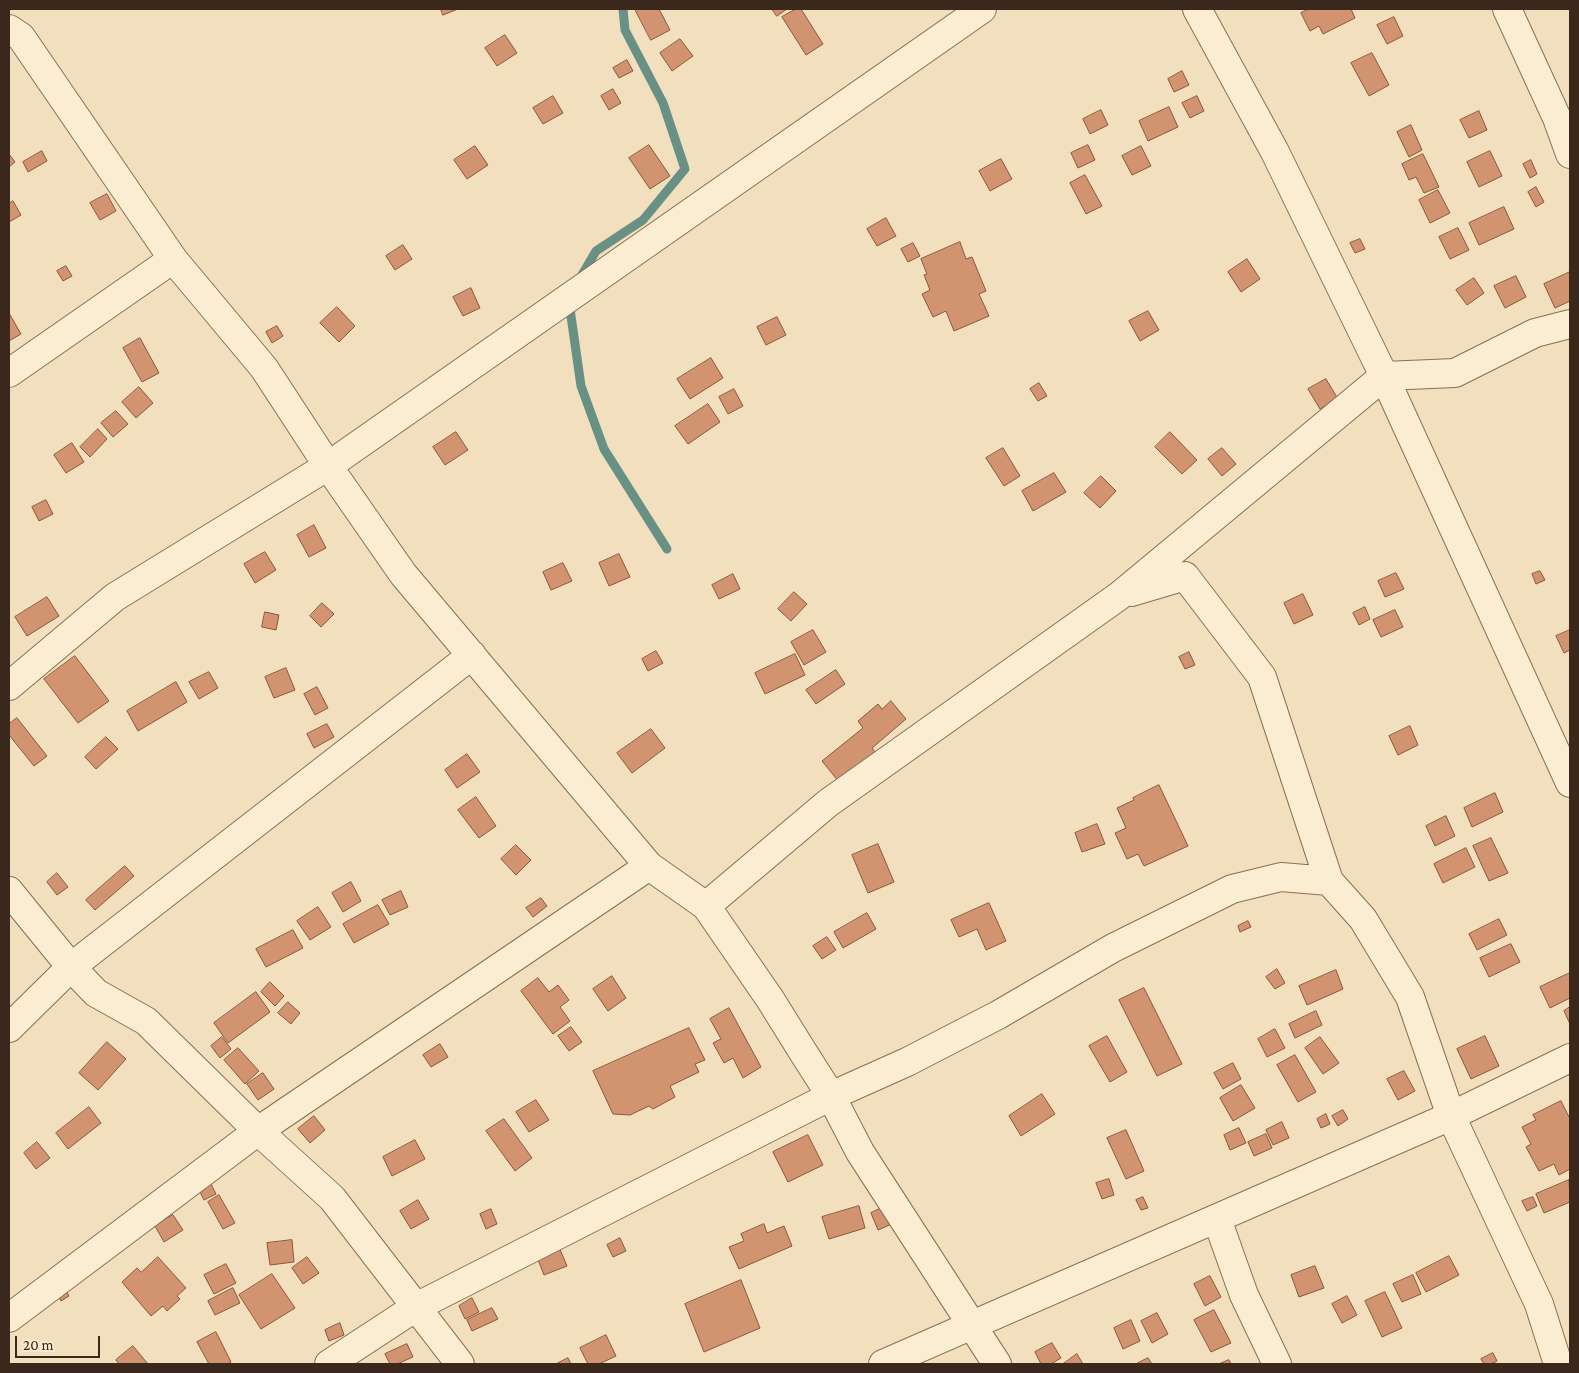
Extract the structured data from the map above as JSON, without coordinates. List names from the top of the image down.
{
  "scale_bar": "20 m"
}
